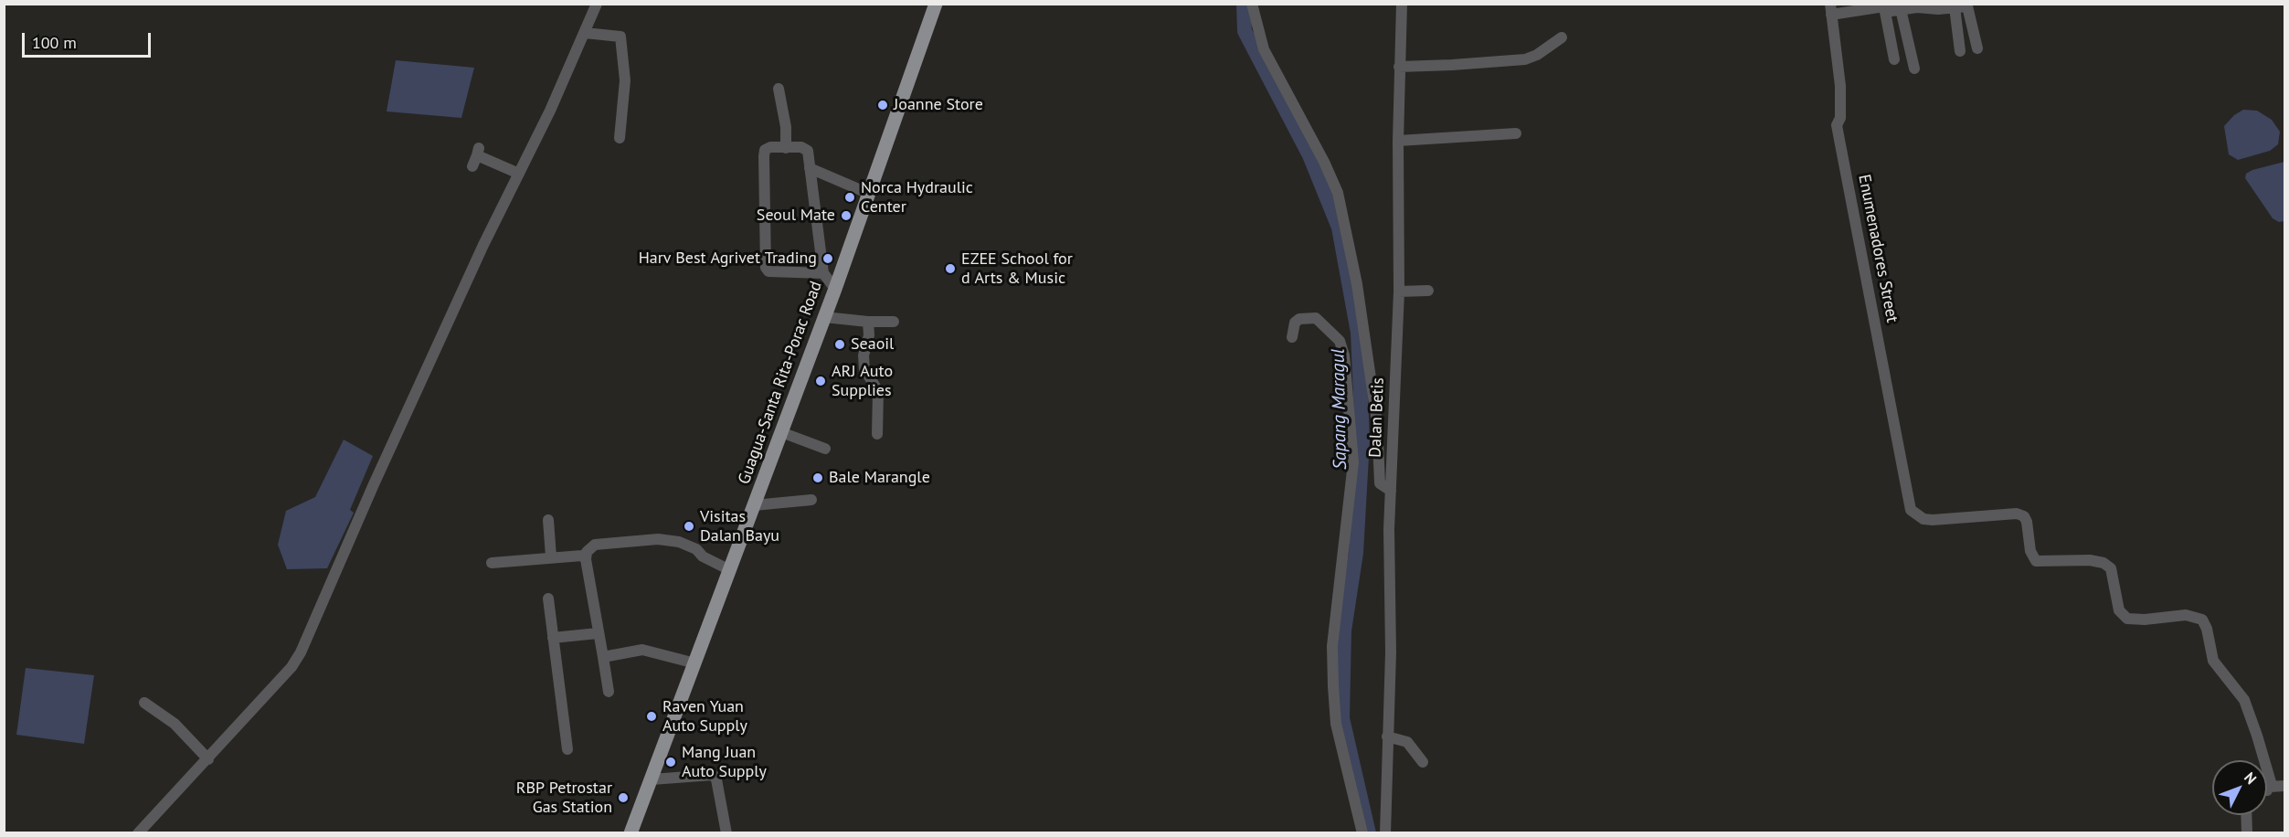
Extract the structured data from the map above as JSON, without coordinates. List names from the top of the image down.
{
  "streets": {
    "main road": ["Guagua-Santa Rita-Porac Road"],
    "street": ["Enumenadores Street", "Dalan Betis"]
  },
  "water": ["Sapang Maragul"],
  "places": [
    "Joanne Store",
    "Norca Hydraulic Center",
    "Seoul Mate",
    "Harv Best Agrivet Trading",
    "EZEE School for d Arts & Music",
    "Seaoil",
    "ARJ Auto Supplies",
    "Bale Marangle",
    "Visitas Dalan Bayu",
    "Raven Yuan Auto Supply",
    "Mang Juan Auto Supply",
    "RBP Petrostar Gas Station"
  ],
  "scale_bar": "100 m",
  "north": "top right"
}
